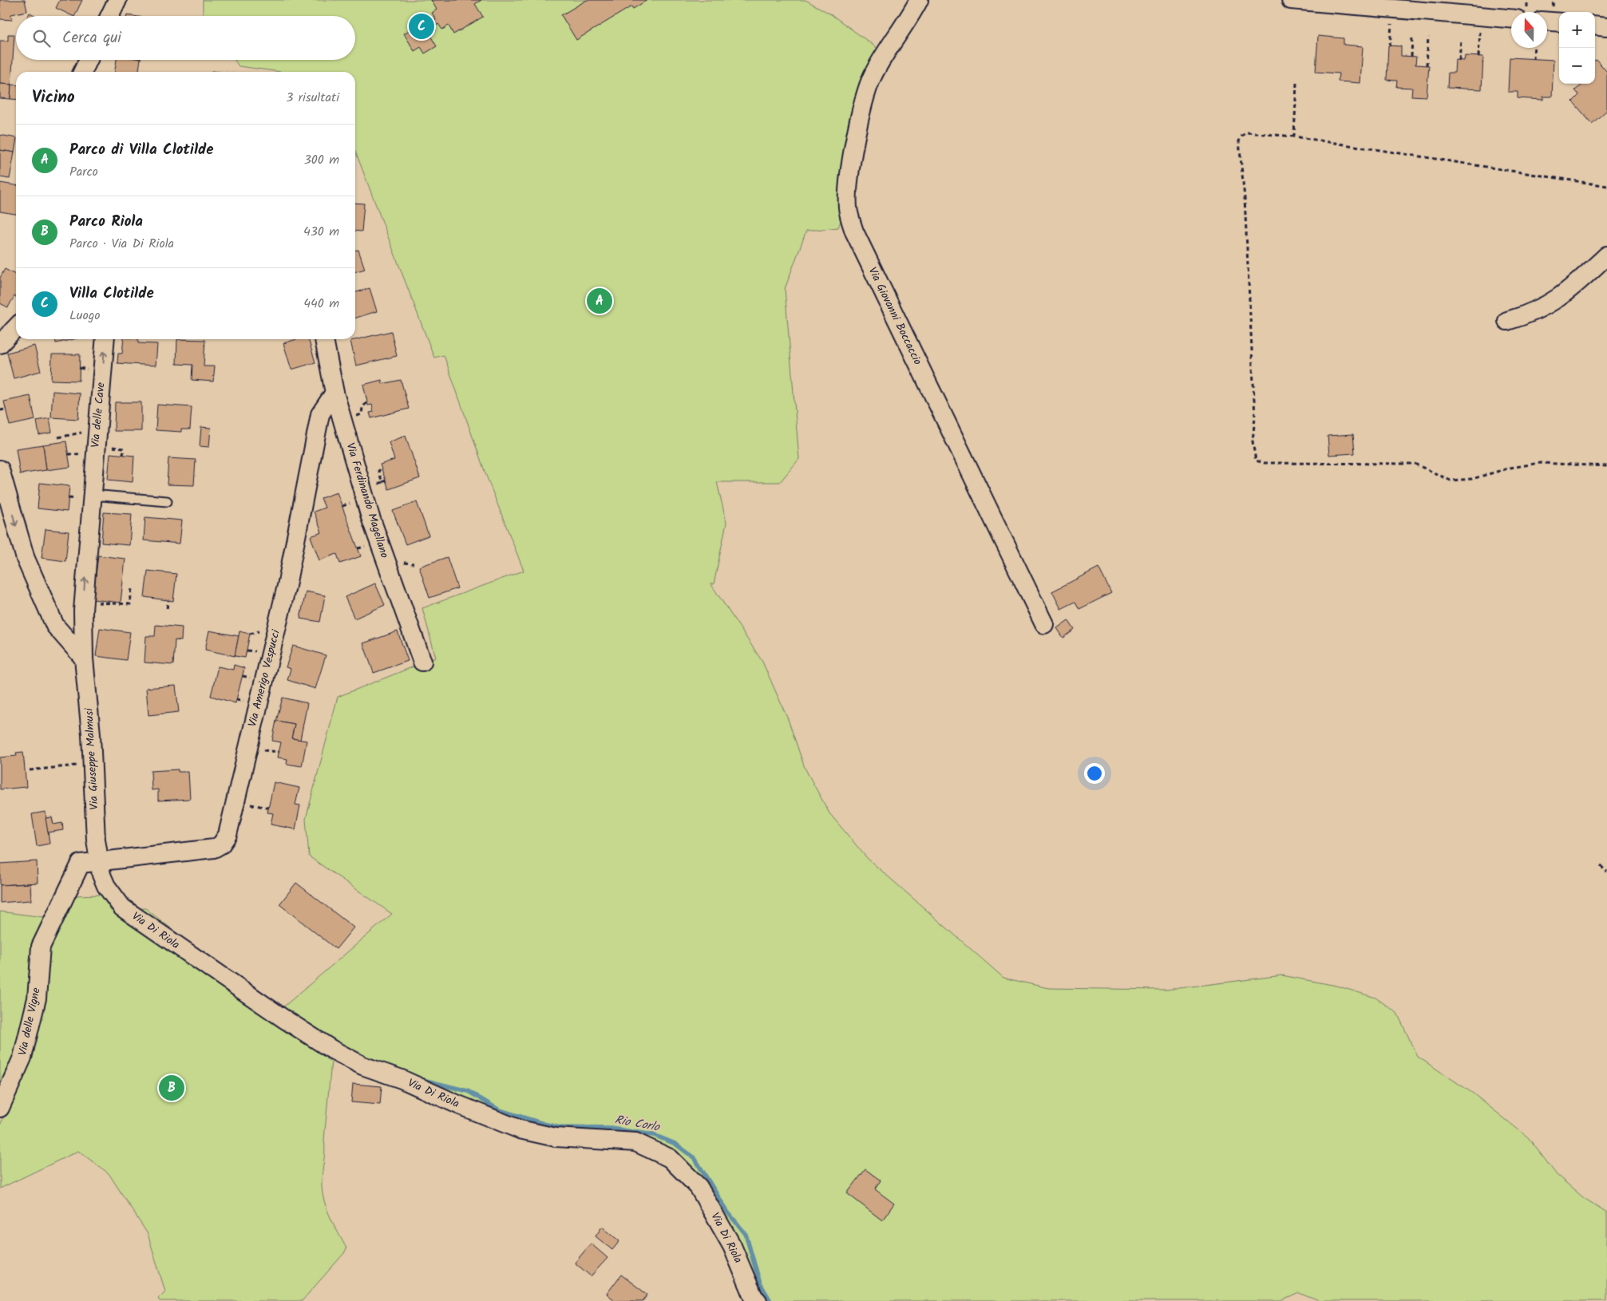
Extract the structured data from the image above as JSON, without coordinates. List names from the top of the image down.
{
  "streets": {
    "street": [
      "Via Giovanni Boccaccio",
      "Via delle Cave",
      "Via Ferdinando Magellano",
      "Via Amerigo Vespucci",
      "Via Giuseppe Malmusi",
      "Via Di Riola",
      "Via delle Vigne"
    ]
  },
  "crossings": [
    ["Via delle Cave", "Via Giuseppe Malmusi"],
    ["Via Ferdinando Magellano", "Via Amerigo Vespucci"],
    ["Via Amerigo Vespucci", "Via Giuseppe Malmusi"],
    ["Via Amerigo Vespucci", "Via Di Riola"],
    ["Via Amerigo Vespucci", "Via delle Vigne"],
    ["Via Giuseppe Malmusi", "Via Di Riola"],
    ["Via Giuseppe Malmusi", "Via delle Vigne"],
    ["Via Di Riola", "Via delle Vigne"]
  ],
  "water": ["Rio Corlo"],
  "north": "top",
  "page": {
    "map_buttons": ["+", "−"],
    "pins": ["C", "A", "B"],
    "search": "Cerca qui",
    "heading": ["Vicino", "3 risultati"],
    "list": [
      {
        "mark": "A",
        "name": "Parco di Villa Clotilde",
        "note": "Parco",
        "value": "300 m"
      },
      {
        "mark": "B",
        "name": "Parco Riola",
        "note": "Parco · Via Di Riola",
        "value": "430 m"
      },
      {
        "mark": "C",
        "name": "Villa Clotilde",
        "note": "Luogo",
        "value": "440 m"
      }
    ]
  }
}
